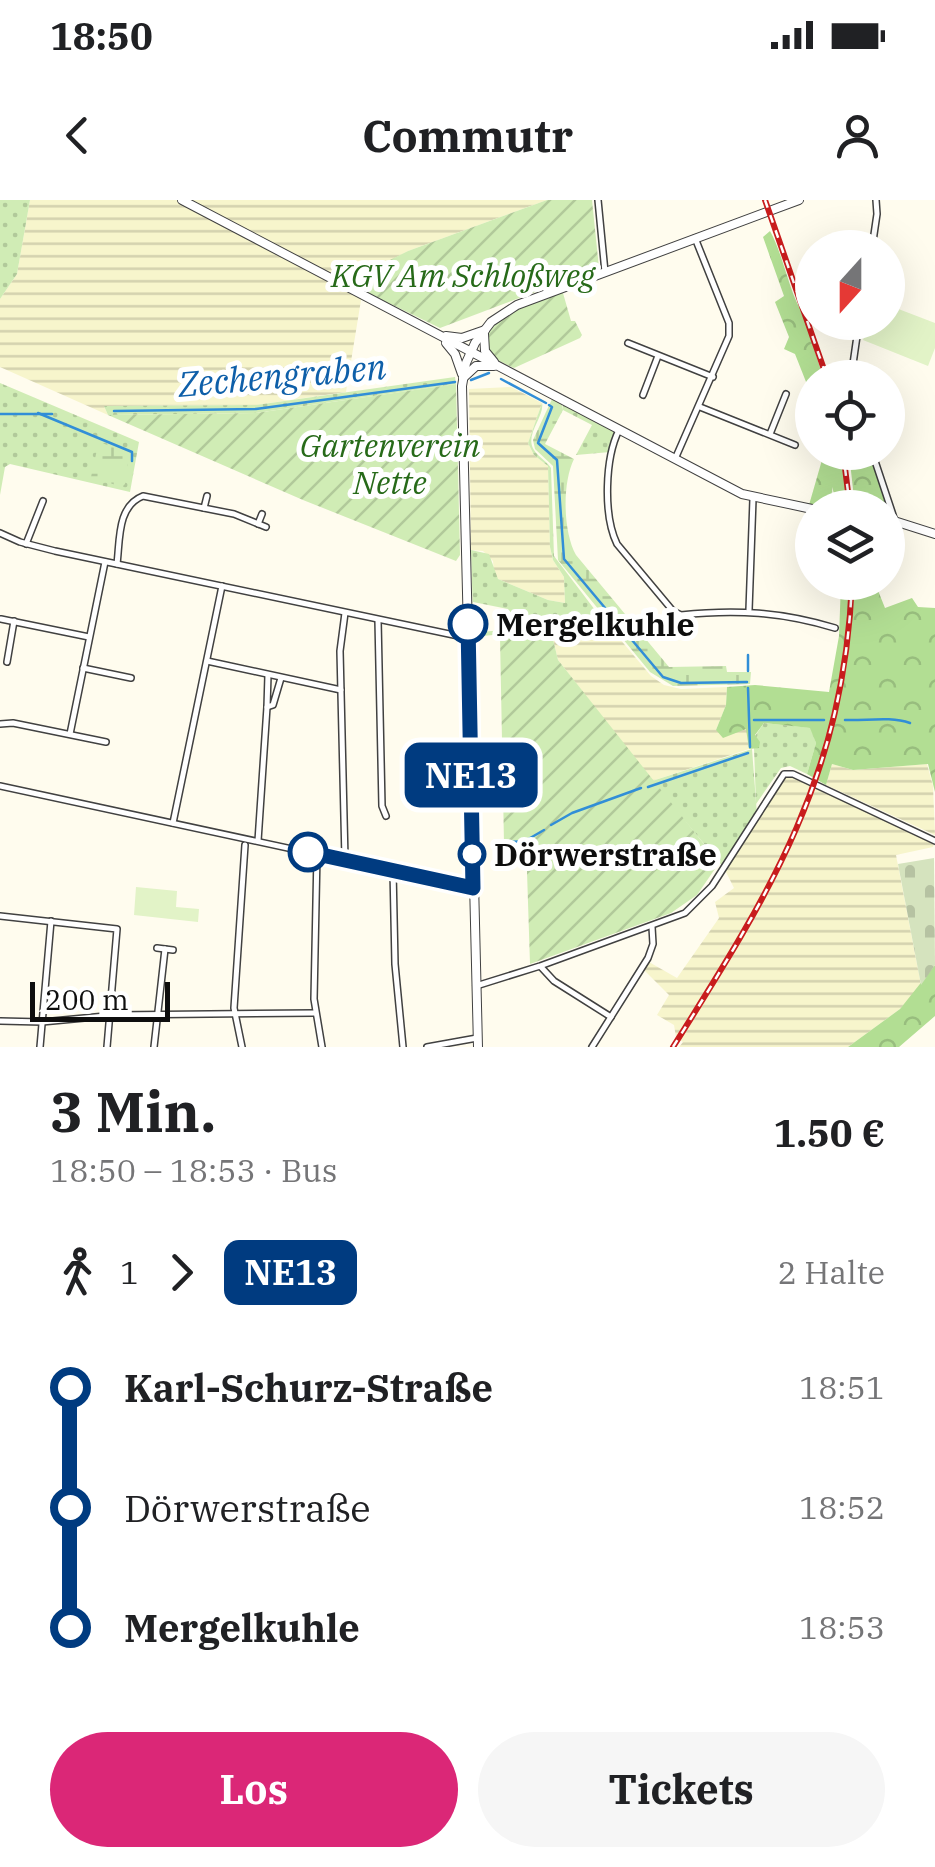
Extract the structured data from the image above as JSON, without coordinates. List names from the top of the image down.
{
  "water": ["Zechengraben"],
  "parks": ["KGV Am Schloßweg", "Gartenverein Nette"],
  "places": ["Mergelkuhle", "Dörwerstraße"],
  "lines": ["bus line NE13"],
  "scale_bar": "200 m",
  "north": "bottom",
  "page": {
    "status": "18:50",
    "header": "Commutr",
    "on_map": "NE13",
    "scale": "200 m",
    "heading": ["3 Min.", "18:50 – 18:53 · Bus", "1.50 €"],
    "legs": ["1", "NE13", "2 Halte"],
    "list": [
      {
        "name": "Karl-Schurz-Straße",
        "value": "18:51"
      },
      {
        "name": "Dörwerstraße",
        "value": "18:52"
      },
      {
        "name": "Mergelkuhle",
        "value": "18:53"
      }
    ],
    "buttons": ["Los", "Tickets"]
  }
}
